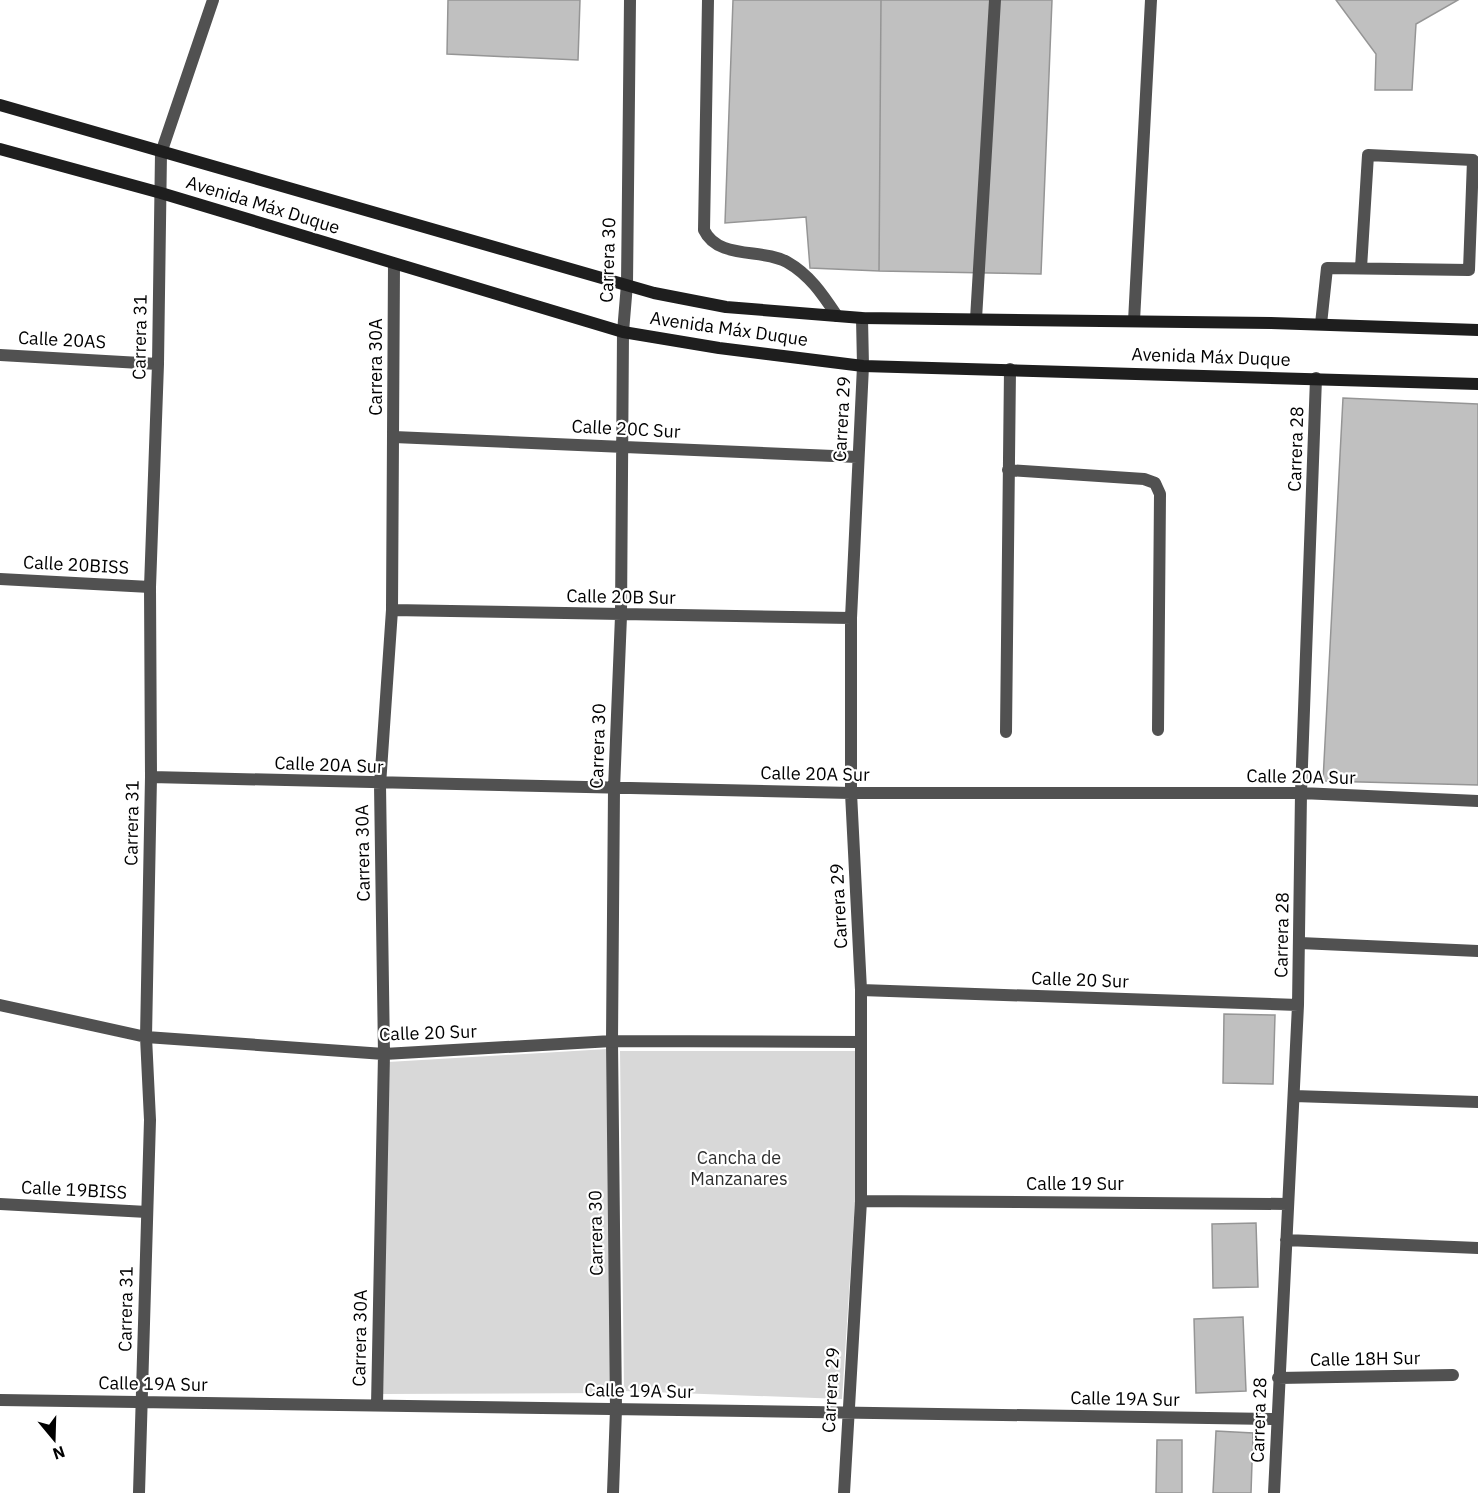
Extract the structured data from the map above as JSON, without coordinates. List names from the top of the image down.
{
  "streets": {
    "main road": ["Avenida Máx Duque"],
    "street": [
      "Carrera 30",
      "Carrera 31",
      "Calle 20AS",
      "Carrera 30A",
      "Carrera 29",
      "Calle 20C Sur",
      "Carrera 28",
      "Calle 20BISS",
      "Calle 20B Sur",
      "Calle 20A Sur",
      "Calle 20 Sur",
      "Calle 19 Sur",
      "Calle 19BISS",
      "Calle 18H Sur",
      "Calle 19A Sur"
    ]
  },
  "crossings": [
    ["Avenida Máx Duque", "Carrera 30"],
    ["Avenida Máx Duque", "Carrera 31"],
    ["Avenida Máx Duque", "Carrera 30A"],
    ["Avenida Máx Duque", "Carrera 29"],
    ["Avenida Máx Duque", "Carrera 28"],
    ["Carrera 30", "Calle 20C Sur"],
    ["Carrera 30", "Calle 20B Sur"],
    ["Carrera 30", "Calle 20A Sur"],
    ["Carrera 30", "Calle 20 Sur"],
    ["Carrera 30", "Calle 19A Sur"],
    ["Carrera 31", "Calle 20AS"],
    ["Carrera 31", "Calle 20BISS"],
    ["Carrera 31", "Calle 20A Sur"],
    ["Carrera 31", "Calle 20 Sur"],
    ["Carrera 31", "Calle 19BISS"],
    ["Carrera 31", "Calle 19A Sur"],
    ["Carrera 30A", "Calle 20C Sur"],
    ["Carrera 30A", "Calle 20B Sur"],
    ["Carrera 30A", "Calle 20A Sur"],
    ["Carrera 30A", "Calle 20 Sur"],
    ["Carrera 30A", "Calle 19A Sur"],
    ["Carrera 29", "Calle 20C Sur"],
    ["Carrera 29", "Calle 20B Sur"],
    ["Carrera 29", "Calle 20A Sur"],
    ["Carrera 29", "Calle 20 Sur"],
    ["Carrera 29", "Calle 19 Sur"],
    ["Carrera 29", "Calle 19A Sur"],
    ["Carrera 28", "Calle 20A Sur"],
    ["Carrera 28", "Calle 20 Sur"],
    ["Carrera 28", "Calle 19 Sur"],
    ["Carrera 28", "Calle 18H Sur"],
    ["Carrera 28", "Calle 19A Sur"]
  ],
  "parks": ["Cancha de Manzanares"],
  "north": "bottom"
}
